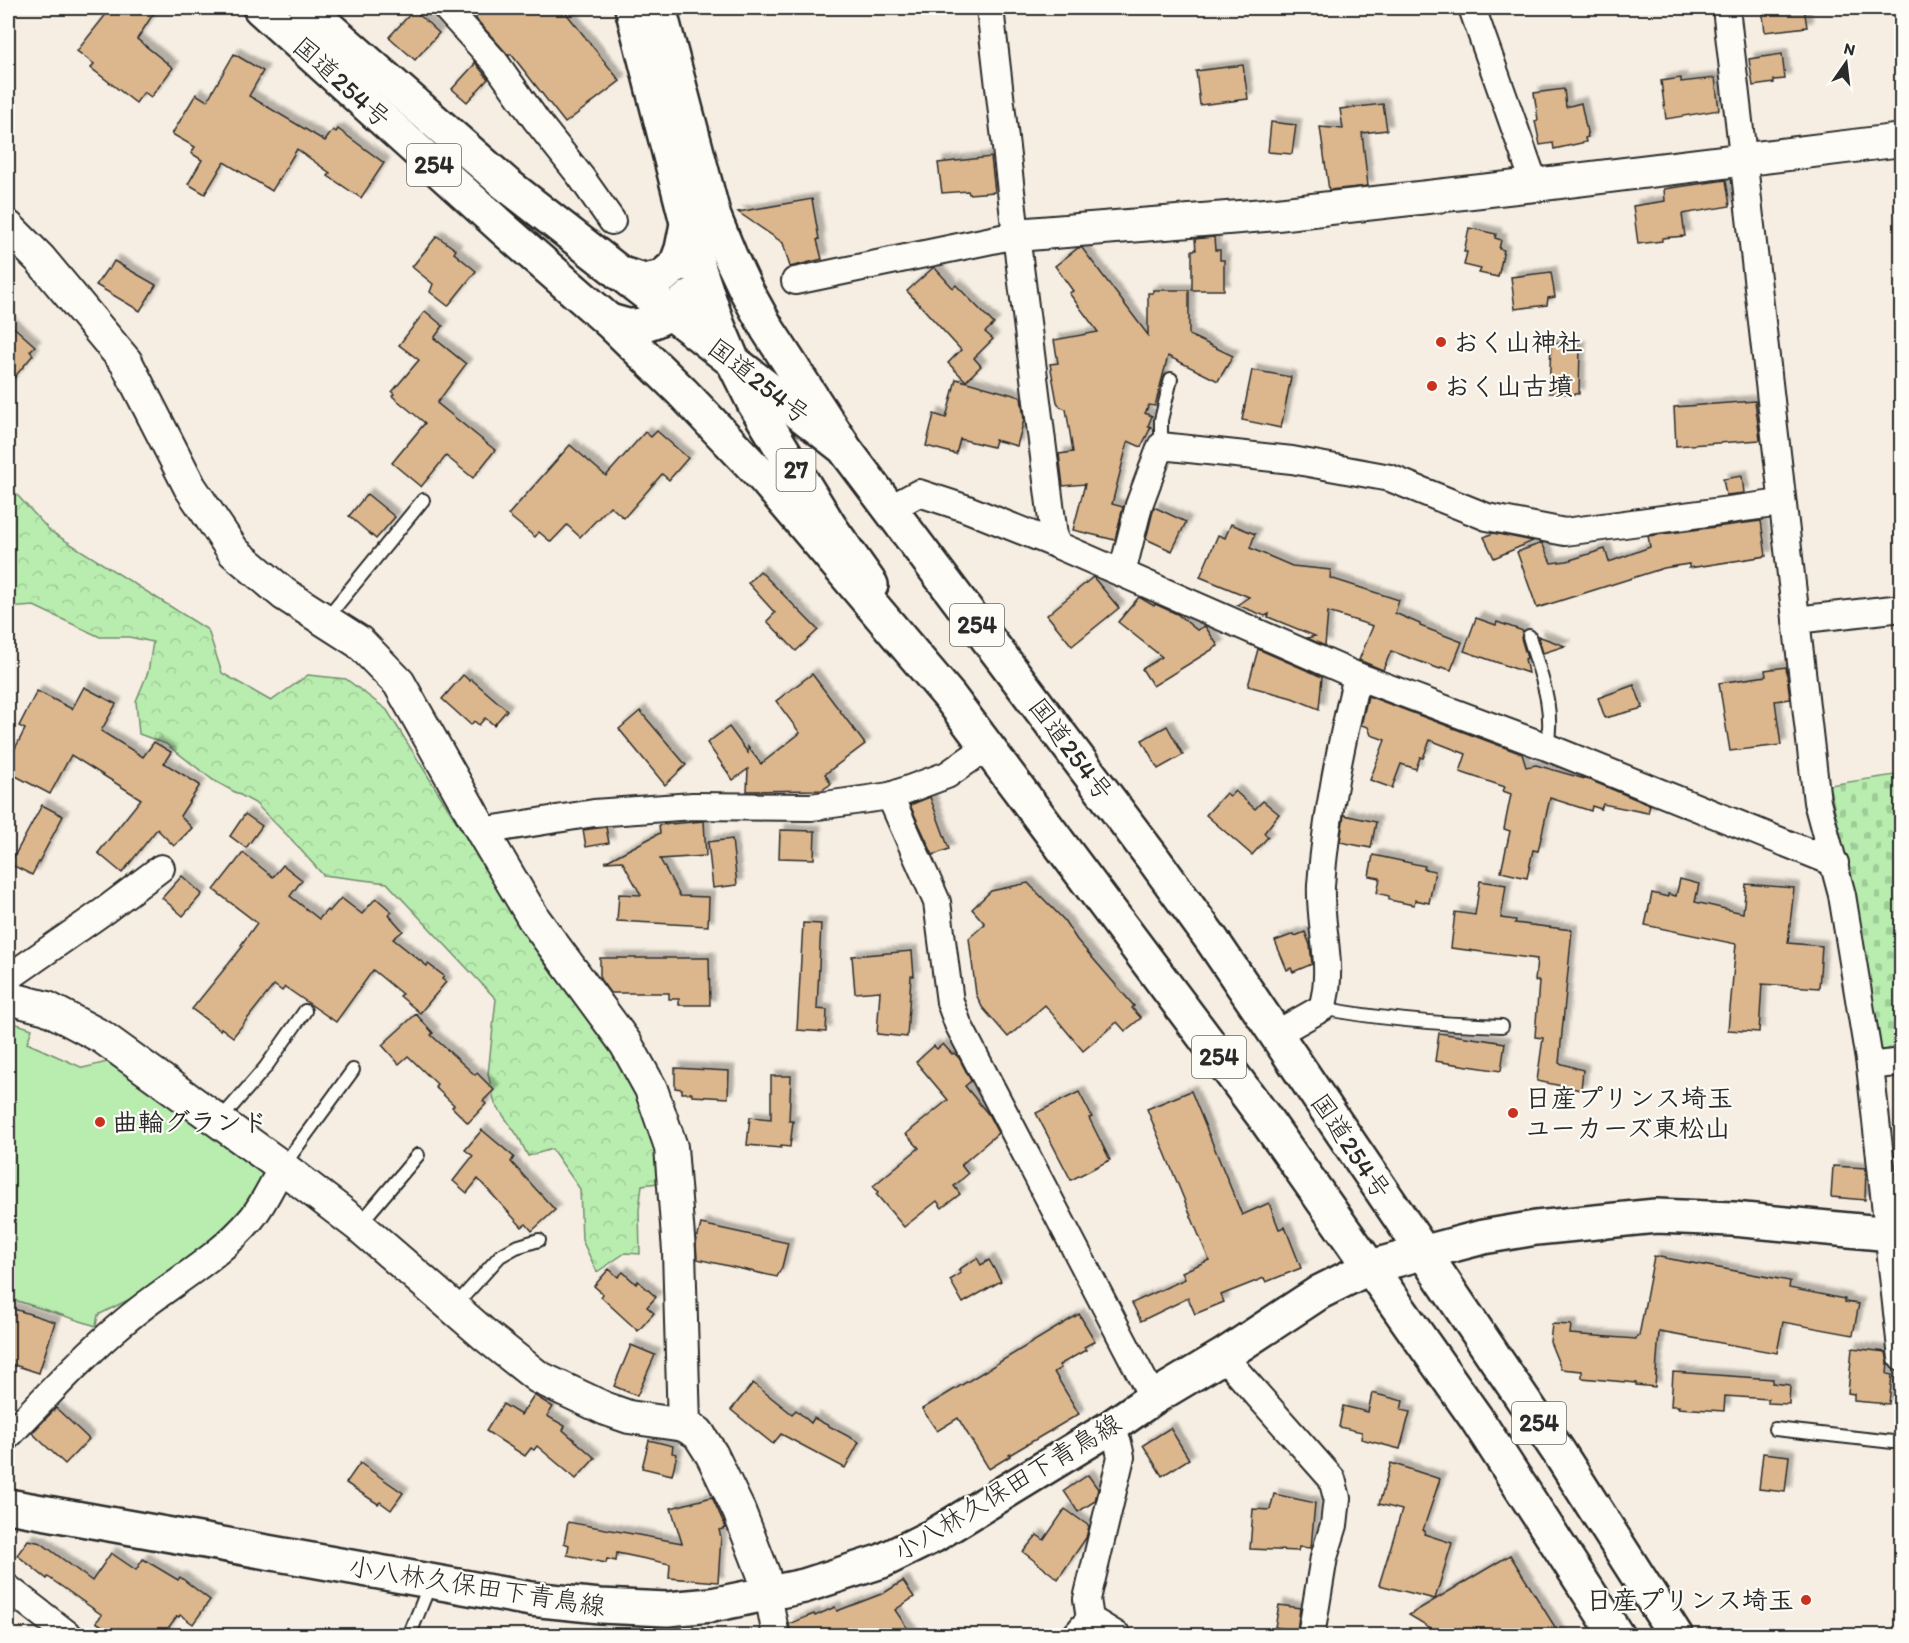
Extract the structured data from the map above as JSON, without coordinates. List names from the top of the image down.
{
  "streets": {
    "main road": [
      "国道254号",
      "254",
      "27",
      "小八林久保田下青鳥線"
    ]
  },
  "crossings": [
    ["国道254号", "27"],
    ["国道254号", "小八林久保田下青鳥線"]
  ],
  "places": [
    "おく山神社",
    "おく山古墳",
    "日産プリンス埼玉 ユーカーズ東松山",
    "曲輪グランド",
    "日産プリンス埼玉"
  ],
  "north": "top"
}
